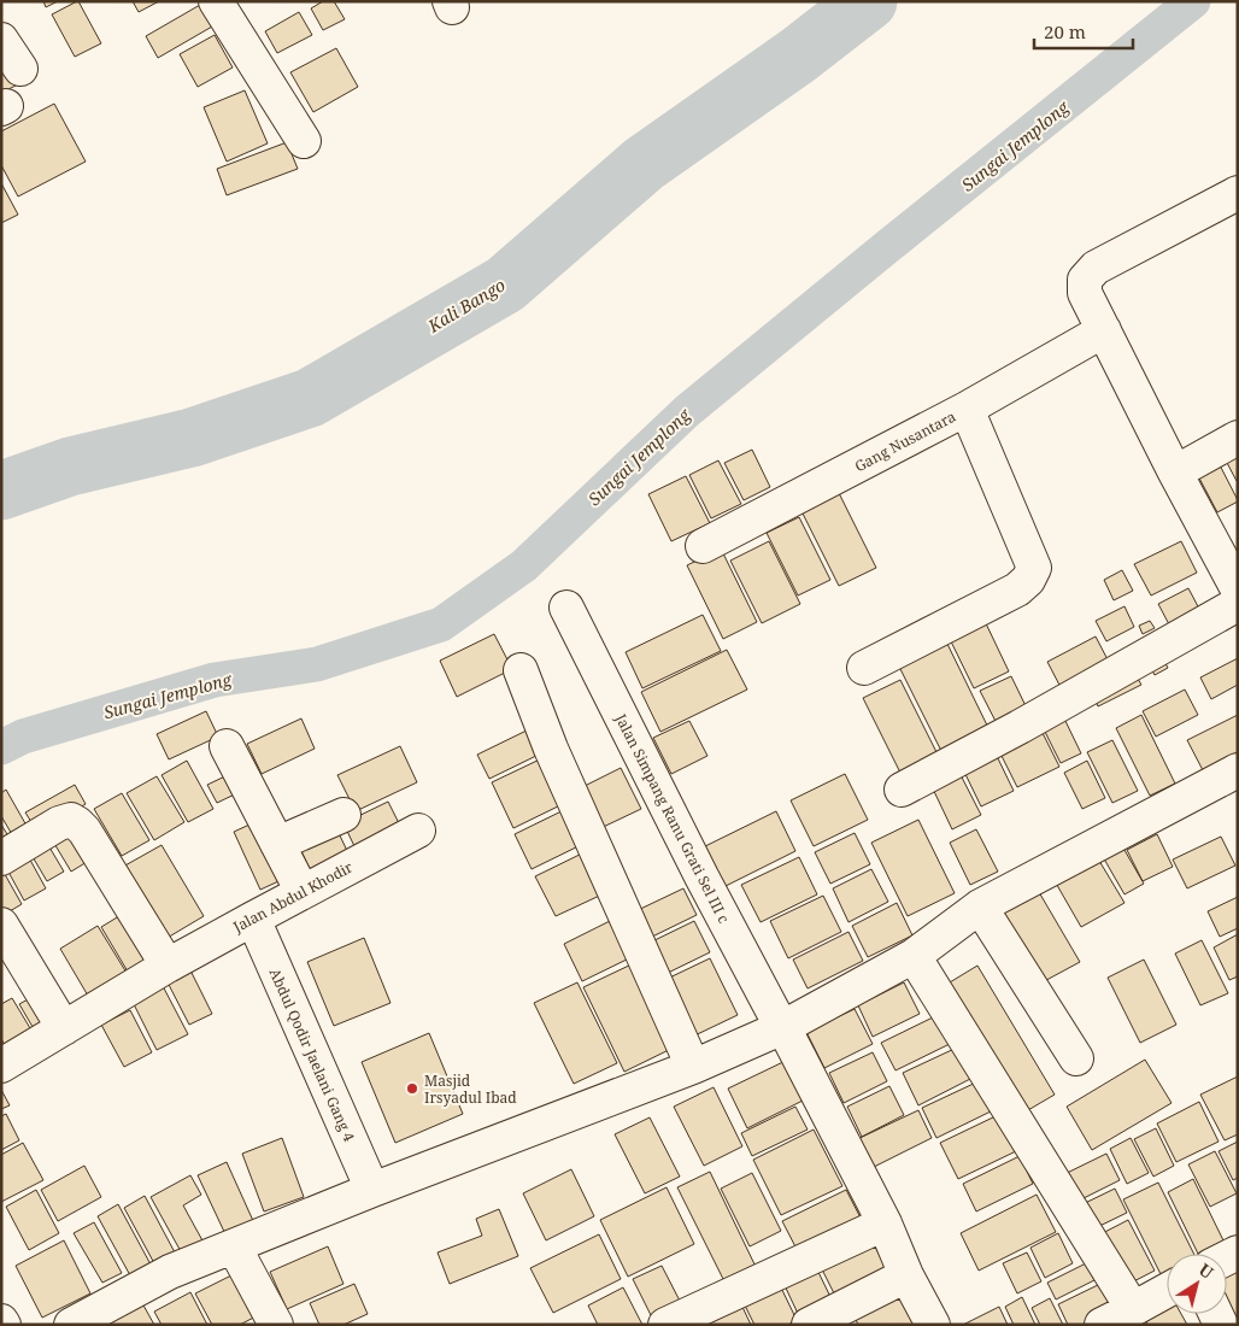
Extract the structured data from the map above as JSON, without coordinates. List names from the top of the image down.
{
  "streets": {
    "street": [
      "Gang Nusantara",
      "Jalan Simpang Ranu Grati Sel III c",
      "Jalan Abdul Khodir",
      "Abdul Qodir Jaelani Gang 4"
    ]
  },
  "crossings": [
    ["Jalan Abdul Khodir", "Abdul Qodir Jaelani Gang 4"]
  ],
  "water": ["Sungai Jemplong", "Kali Bango"],
  "places": ["Masjid Irsyadul Ibad"],
  "scale_bar": "20 m",
  "north": "top right"
}
